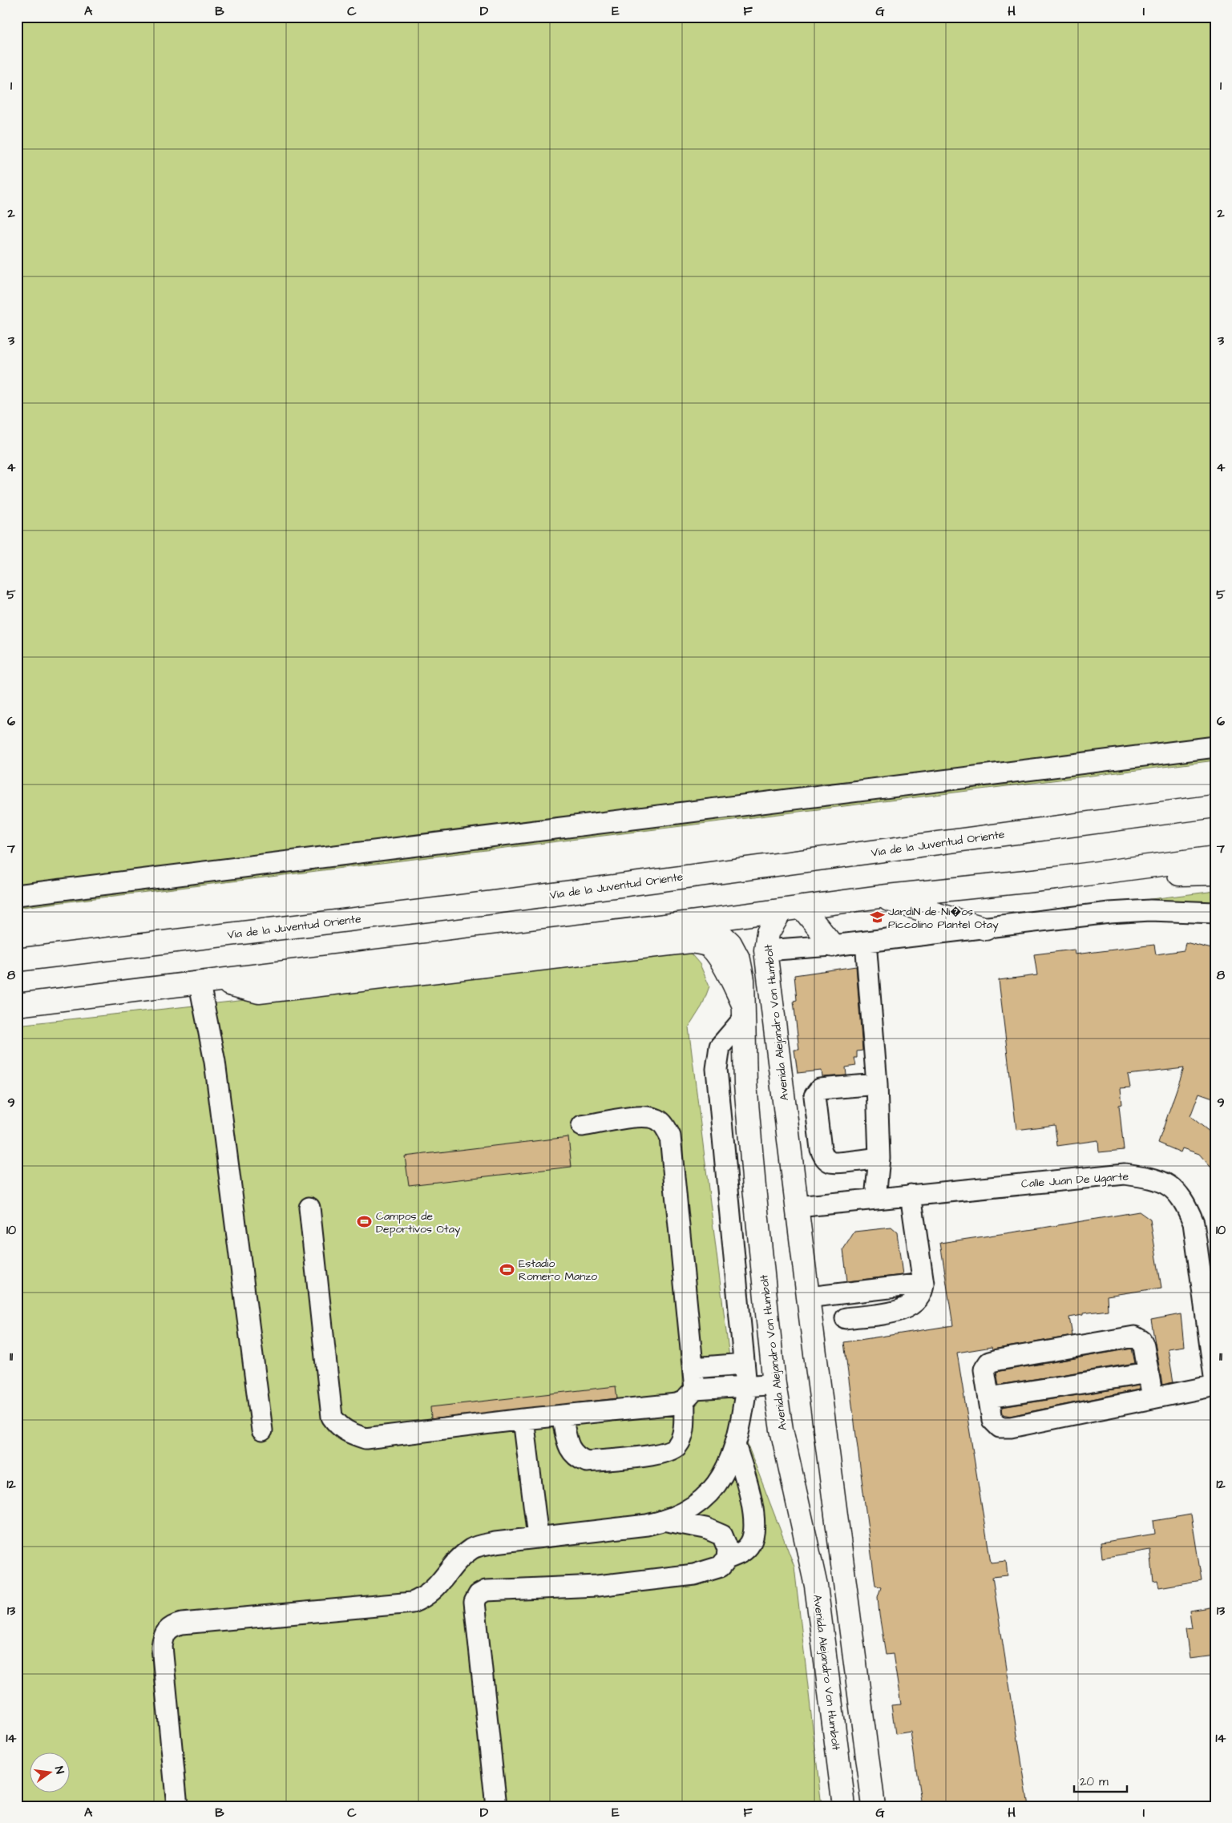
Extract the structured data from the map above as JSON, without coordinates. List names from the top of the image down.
{
  "streets": {
    "main road": ["Via de la Juventud Oriente", "Avenida Alejandro Von Humbolt"],
    "street": ["Calle Juan De Ugarte"]
  },
  "crossings": [
    ["Avenida Alejandro Von Humbolt", "Calle Juan De Ugarte"]
  ],
  "places": {
    "school or university": ["JardiN de Ni�os Piccolino Plantel Otay"],
    "sports": ["Campos de Deportivos Otay", "Estadio Romero Manzo"]
  },
  "scale_bar": "20 m",
  "north": "right",
  "grid": {
    "columns": [
      "A",
      "B",
      "C",
      "D",
      "E",
      "F",
      "G",
      "H",
      "I"
    ],
    "rows": [
      "1",
      "2",
      "3",
      "4",
      "5",
      "6",
      "7",
      "8",
      "9",
      "10",
      "11",
      "12",
      "13",
      "14"
    ]
  }
}
